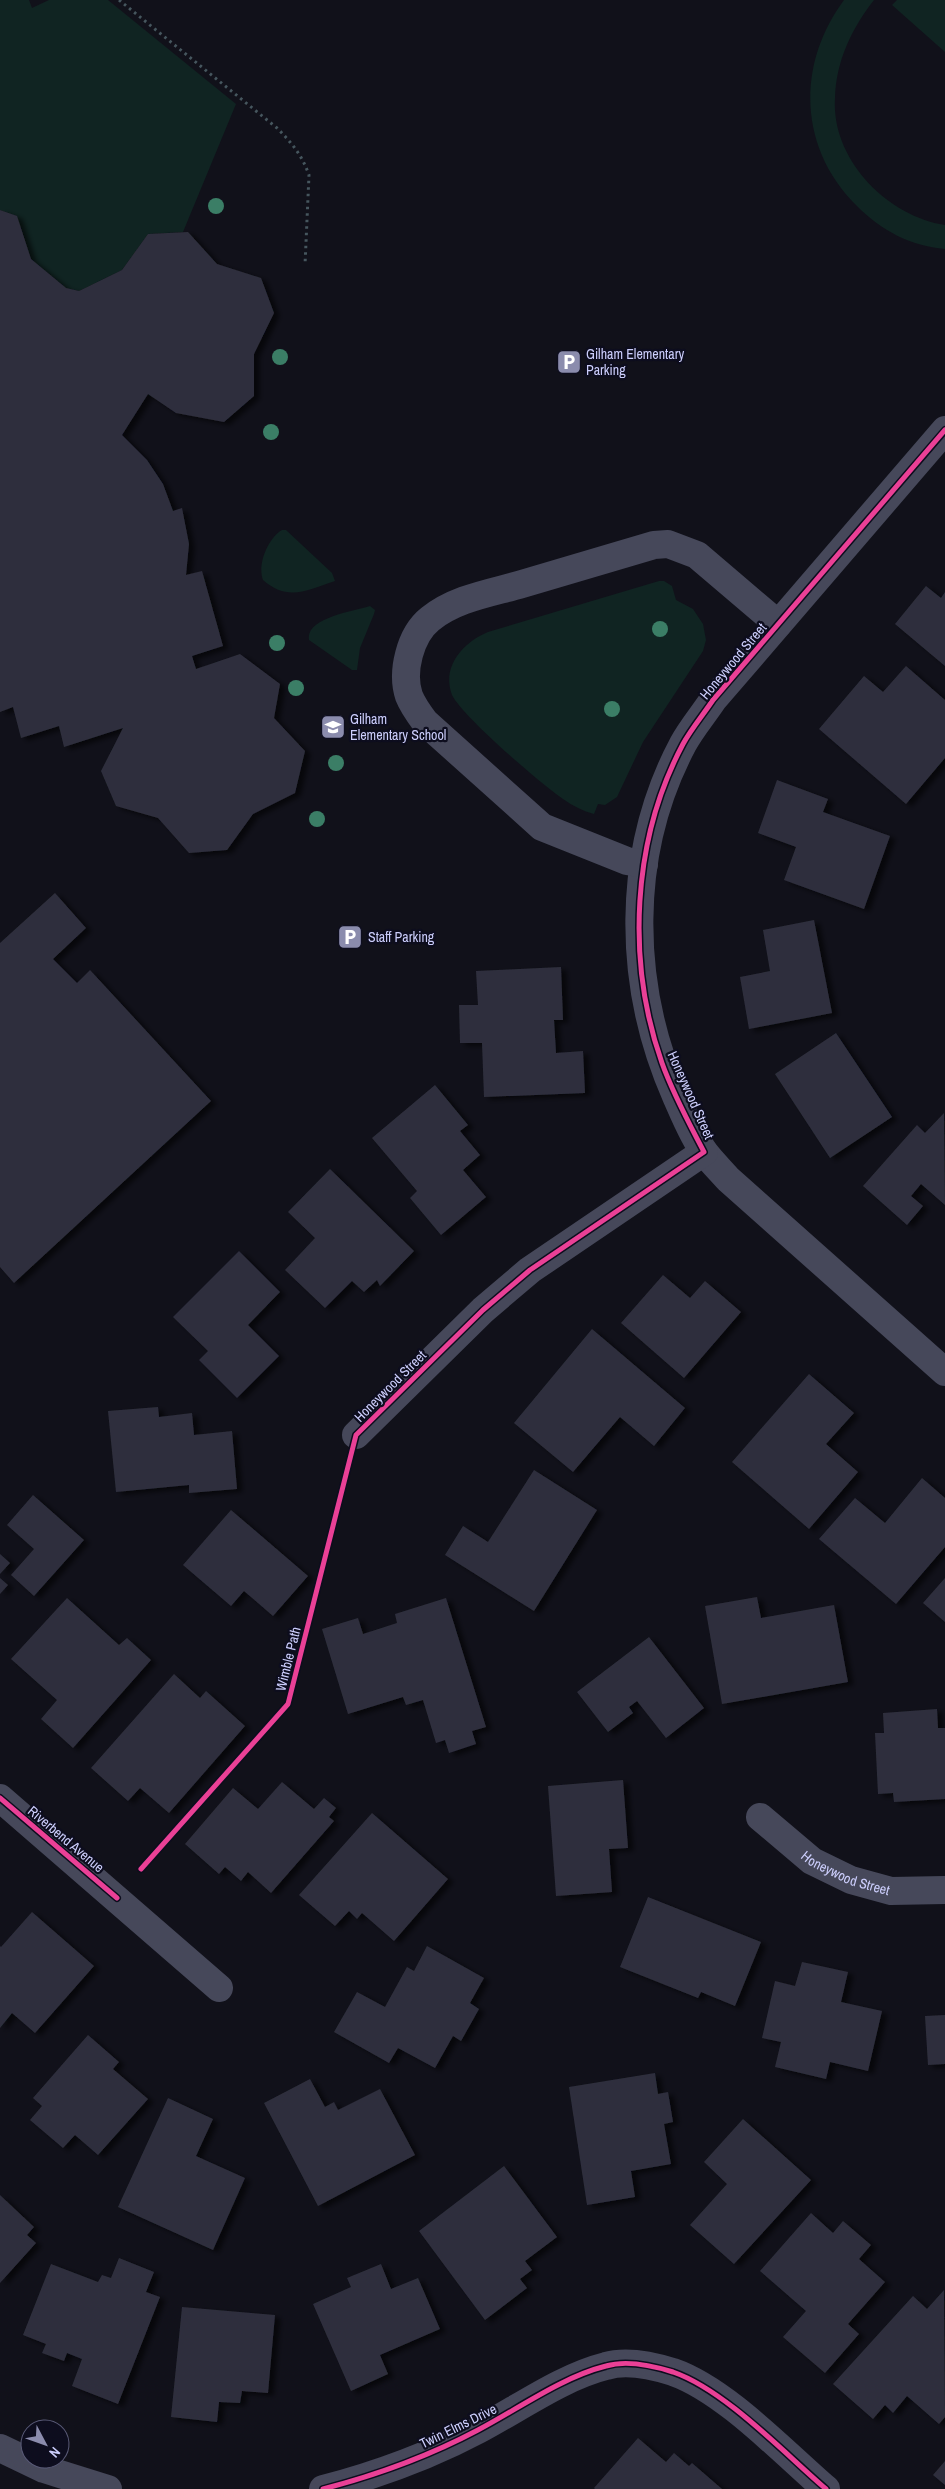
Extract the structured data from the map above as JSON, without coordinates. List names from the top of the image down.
{
  "streets": {
    "street": ["Honeywood Street", "Riverbend Avenue", "Twin Elms Drive"],
    "cycle path": ["Wimble Path"]
  },
  "places": {
    "parking": ["Gilham Elementary Parking", "Staff Parking"],
    "school or university": ["Gilham Elementary School"]
  },
  "north": "bottom right"
}
